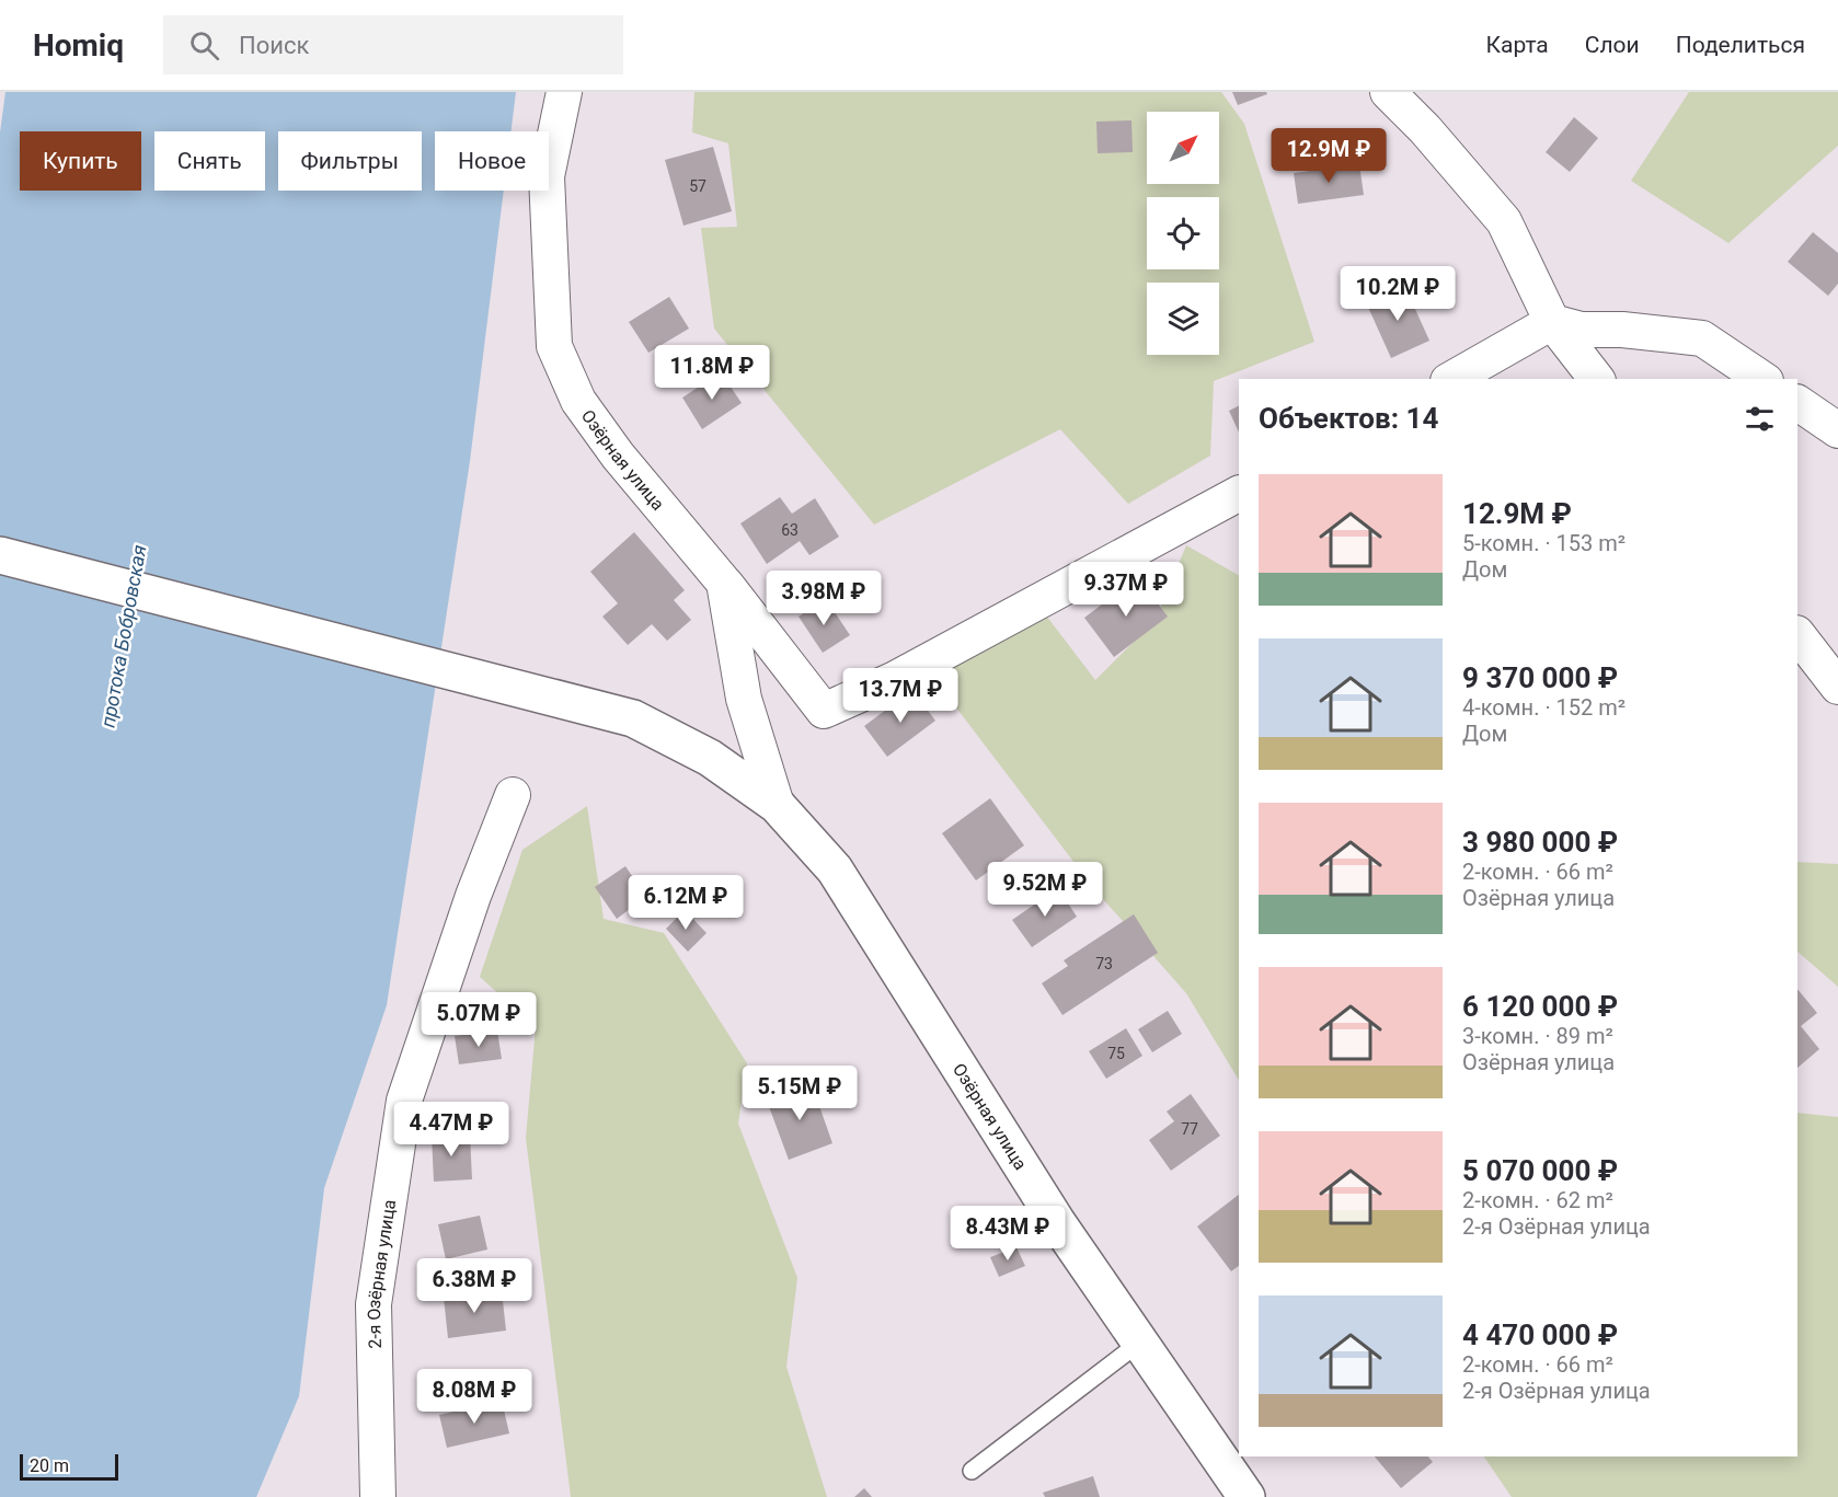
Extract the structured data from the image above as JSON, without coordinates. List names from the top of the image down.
{
  "streets": {
    "street": ["Озёрная улица", "2-я Озёрная улица"]
  },
  "water": ["протока Бобровская"],
  "house_numbers": [
    "57",
    "63",
    "73",
    "75",
    "77"
  ],
  "scale_bar": "20 m",
  "north": "top right",
  "page": {
    "header": "Homiq",
    "search": "Поиск",
    "nav": ["Карта", "Слои", "Поделиться"],
    "price": [
      "12.9M ₽",
      "10.2M ₽",
      "11.8M ₽",
      "9.37M ₽",
      "3.98M ₽",
      "13.7M ₽",
      "9.52M ₽",
      "6.12M ₽",
      "5.07M ₽",
      "5.15M ₽",
      "4.47M ₽",
      "8.43M ₽",
      "6.38M ₽",
      "8.08M ₽"
    ],
    "chip": [
      "Купить",
      "Снять",
      "Фильтры",
      "Новое"
    ],
    "heading": "Объектов: 14",
    "list": [
      {
        "name": "12.9M ₽",
        "note": "5-комн. · 153 m² · Дом"
      },
      {
        "name": "9 370 000 ₽",
        "note": "4-комн. · 152 m² · Дом"
      },
      {
        "name": "3 980 000 ₽",
        "note": "2-комн. · 66 m² · Озёрная улица"
      },
      {
        "name": "6 120 000 ₽",
        "note": "3-комн. · 89 m² · Озёрная улица"
      },
      {
        "name": "5 070 000 ₽",
        "note": "2-комн. · 62 m² · 2-я Озёрная улица"
      },
      {
        "name": "4 470 000 ₽",
        "note": "2-комн. · 66 m² · 2-я Озёрная улица"
      }
    ],
    "scale": "20 m"
  }
}
